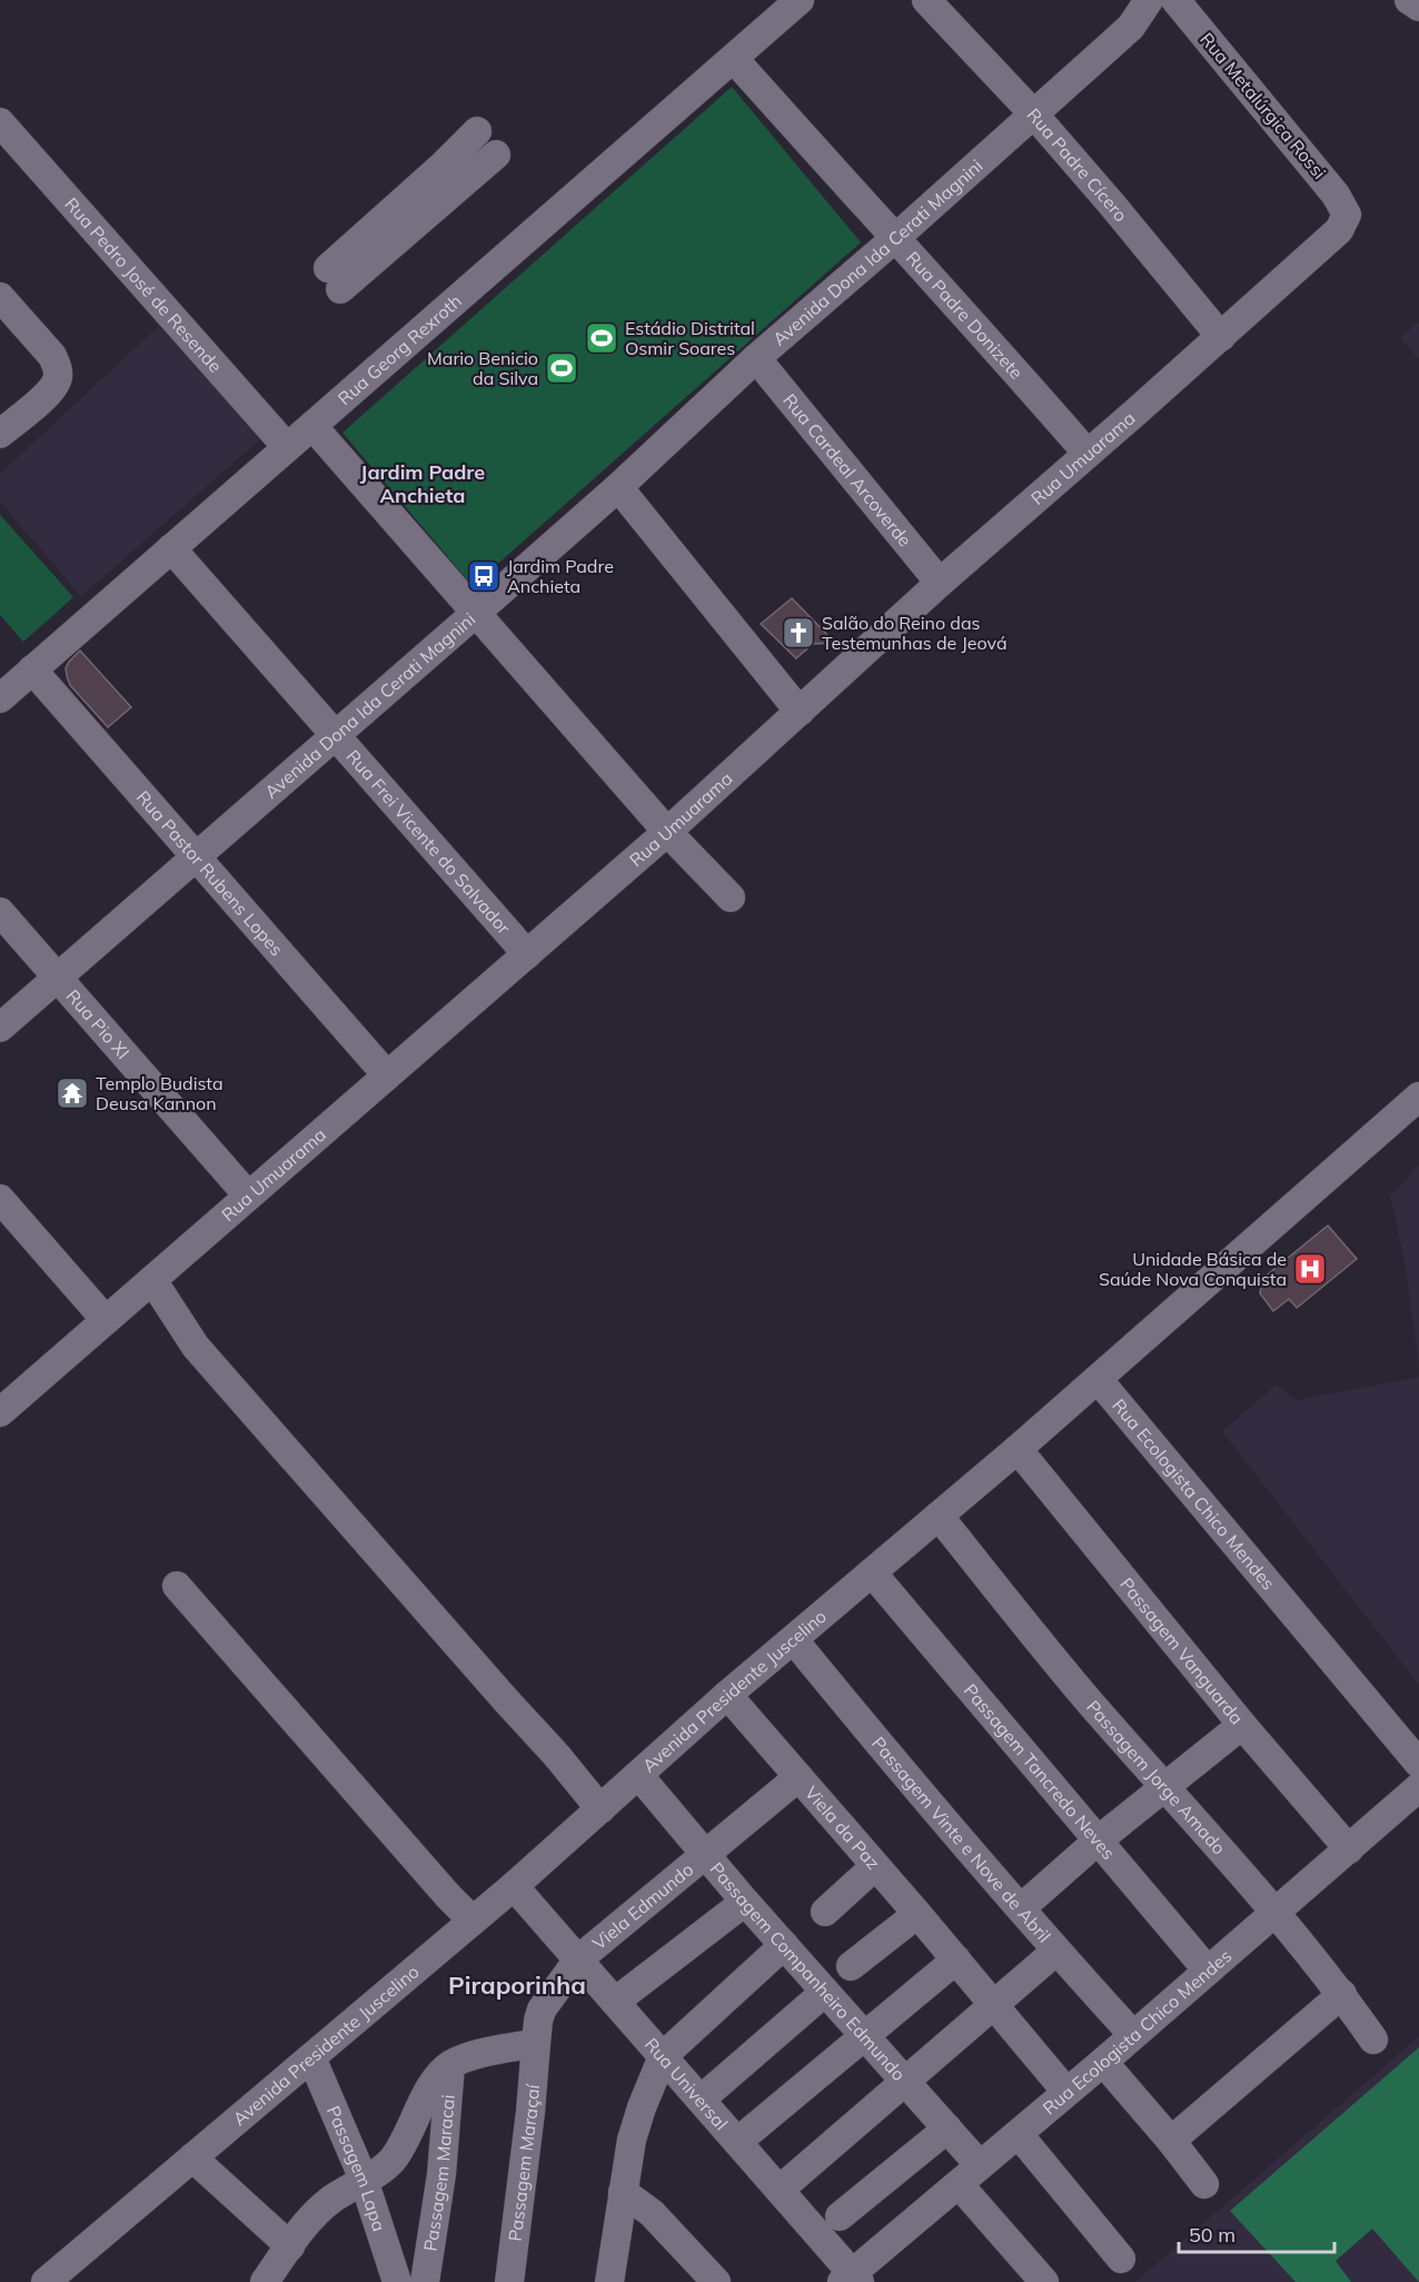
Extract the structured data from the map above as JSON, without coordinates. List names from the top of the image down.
{
  "streets": {
    "street": [
      "Rua Metalúrgica Rossi",
      "Rua Padre Cícero",
      "Avenida Dona Ida Cerati Magnini",
      "Rua Pedro José de Resende",
      "Rua Padre Donizete",
      "Rua Georg Rexroth",
      "Rua Umuarama",
      "Rua Cardeal Arcoverde",
      "Rua Frei Vicente do Salvador",
      "Rua Pastor Rubens Lopes",
      "Rua Pio XI",
      "Rua Ecologista Chico Mendes",
      "Passagem Vanguarda",
      "Avenida Presidente Juscelino",
      "Passagem Tancredo Neves",
      "Passagem Jorge Amado",
      "Viela da Paz",
      "Passagem Vinte e Nove de Abril",
      "Viela Edmundo",
      "Passagem Companheiro Edmundo",
      "Rua Universal",
      "Passagem Maraçaí",
      "Passagem Lapa",
      "Passagem Maracai"
    ]
  },
  "crossings": [
    ["Rua Metalúrgica Rossi", "Rua Umuarama"],
    ["Rua Padre Cícero", "Avenida Dona Ida Cerati Magnini"],
    ["Rua Padre Cícero", "Rua Umuarama"],
    ["Avenida Dona Ida Cerati Magnini", "Rua Padre Donizete"],
    ["Avenida Dona Ida Cerati Magnini", "Rua Cardeal Arcoverde"],
    ["Avenida Dona Ida Cerati Magnini", "Rua Frei Vicente do Salvador"],
    ["Avenida Dona Ida Cerati Magnini", "Rua Pastor Rubens Lopes"],
    ["Avenida Dona Ida Cerati Magnini", "Rua Pio XI"],
    ["Rua Pedro José de Resende", "Rua Georg Rexroth"],
    ["Rua Padre Donizete", "Rua Georg Rexroth"],
    ["Rua Padre Donizete", "Rua Umuarama"],
    ["Rua Georg Rexroth", "Rua Frei Vicente do Salvador"],
    ["Rua Georg Rexroth", "Rua Pastor Rubens Lopes"],
    ["Rua Umuarama", "Rua Cardeal Arcoverde"],
    ["Rua Umuarama", "Rua Frei Vicente do Salvador"],
    ["Rua Umuarama", "Rua Pastor Rubens Lopes"],
    ["Rua Umuarama", "Rua Pio XI"],
    ["Rua Ecologista Chico Mendes", "Passagem Vanguarda"],
    ["Rua Ecologista Chico Mendes", "Avenida Presidente Juscelino"],
    ["Rua Ecologista Chico Mendes", "Passagem Tancredo Neves"],
    ["Rua Ecologista Chico Mendes", "Passagem Jorge Amado"],
    ["Rua Ecologista Chico Mendes", "Viela da Paz"],
    ["Rua Ecologista Chico Mendes", "Passagem Vinte e Nove de Abril"],
    ["Rua Ecologista Chico Mendes", "Passagem Companheiro Edmundo"],
    ["Rua Ecologista Chico Mendes", "Rua Universal"],
    ["Passagem Vanguarda", "Avenida Presidente Juscelino"],
    ["Avenida Presidente Juscelino", "Passagem Tancredo Neves"],
    ["Avenida Presidente Juscelino", "Passagem Jorge Amado"],
    ["Avenida Presidente Juscelino", "Viela da Paz"],
    ["Avenida Presidente Juscelino", "Passagem Vinte e Nove de Abril"],
    ["Avenida Presidente Juscelino", "Passagem Companheiro Edmundo"],
    ["Avenida Presidente Juscelino", "Rua Universal"],
    ["Avenida Presidente Juscelino", "Passagem Lapa"],
    ["Viela da Paz", "Viela Edmundo"],
    ["Viela Edmundo", "Passagem Companheiro Edmundo"],
    ["Viela Edmundo", "Rua Universal"],
    ["Viela Edmundo", "Passagem Maraçaí"]
  ],
  "districts": ["Jardim Padre Anchieta", "Piraporinha"],
  "places": {
    "sports": ["Estádio Distrital Osmir Soares", "Mario Benicio da Silva"],
    "bus stop": ["Jardim Padre Anchieta"],
    "church": ["Salão do Reino das Testemunhas de Jeová"],
    "temple": ["Templo Budista Deusa Kannon"],
    "hospital": ["Unidade Básica de Saúde Nova Conquista"]
  },
  "scale_bar": "50 m"
}
